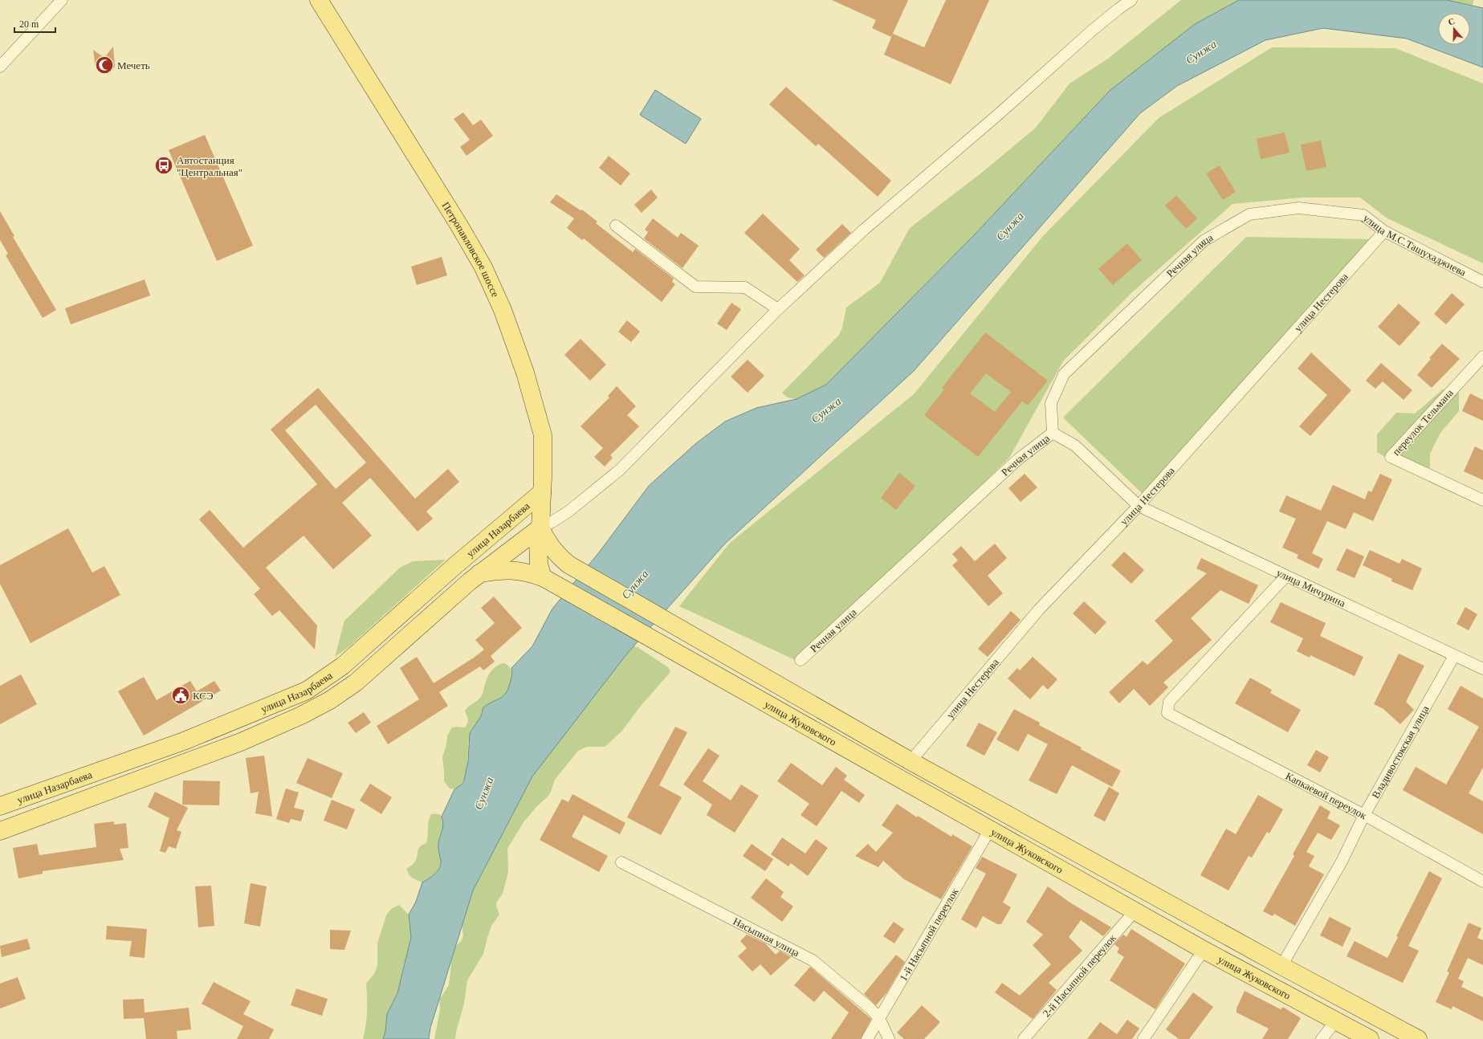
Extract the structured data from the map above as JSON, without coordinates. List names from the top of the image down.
{
  "streets": {
    "main road": ["Петропавловское шоссе", "улица Назарбаева", "улица Жуковского"],
    "street": [
      "улица М.С.Ташухаджиева",
      "Речная улица",
      "улица Нестерова",
      "переулок Тельмана",
      "улица Мичурина",
      "Владивостокская улица",
      "Капкаевой переулок",
      "1-й Насыпной переулок",
      "Насыпная улица",
      "2-й Насыпной переулок"
    ]
  },
  "crossings": [
    ["улица М.С.Ташухаджиева", "Речная улица"],
    ["улица М.С.Ташухаджиева", "улица Нестерова"],
    ["Петропавловское шоссе", "улица Назарбаева"],
    ["Петропавловское шоссе", "улица Жуковского"],
    ["Речная улица", "улица Мичурина"],
    ["улица Нестерова", "улица Мичурина"],
    ["улица Назарбаева", "улица Жуковского"],
    ["улица Мичурина", "Владивостокская улица"],
    ["улица Мичурина", "Капкаевой переулок"],
    ["улица Жуковского", "1-й Насыпной переулок"],
    ["улица Жуковского", "2-й Насыпной переулок"],
    ["Владивостокская улица", "Капкаевой переулок"],
    ["1-й Насыпной переулок", "Насыпная улица"]
  ],
  "water": ["Сунжа"],
  "places": {
    "mosque": ["Мечеть"],
    "bus stop": ["Автостанция \"Центральная\""],
    "public building": ["КСЭ"]
  },
  "scale_bar": "20 m",
  "north": "top"
}
